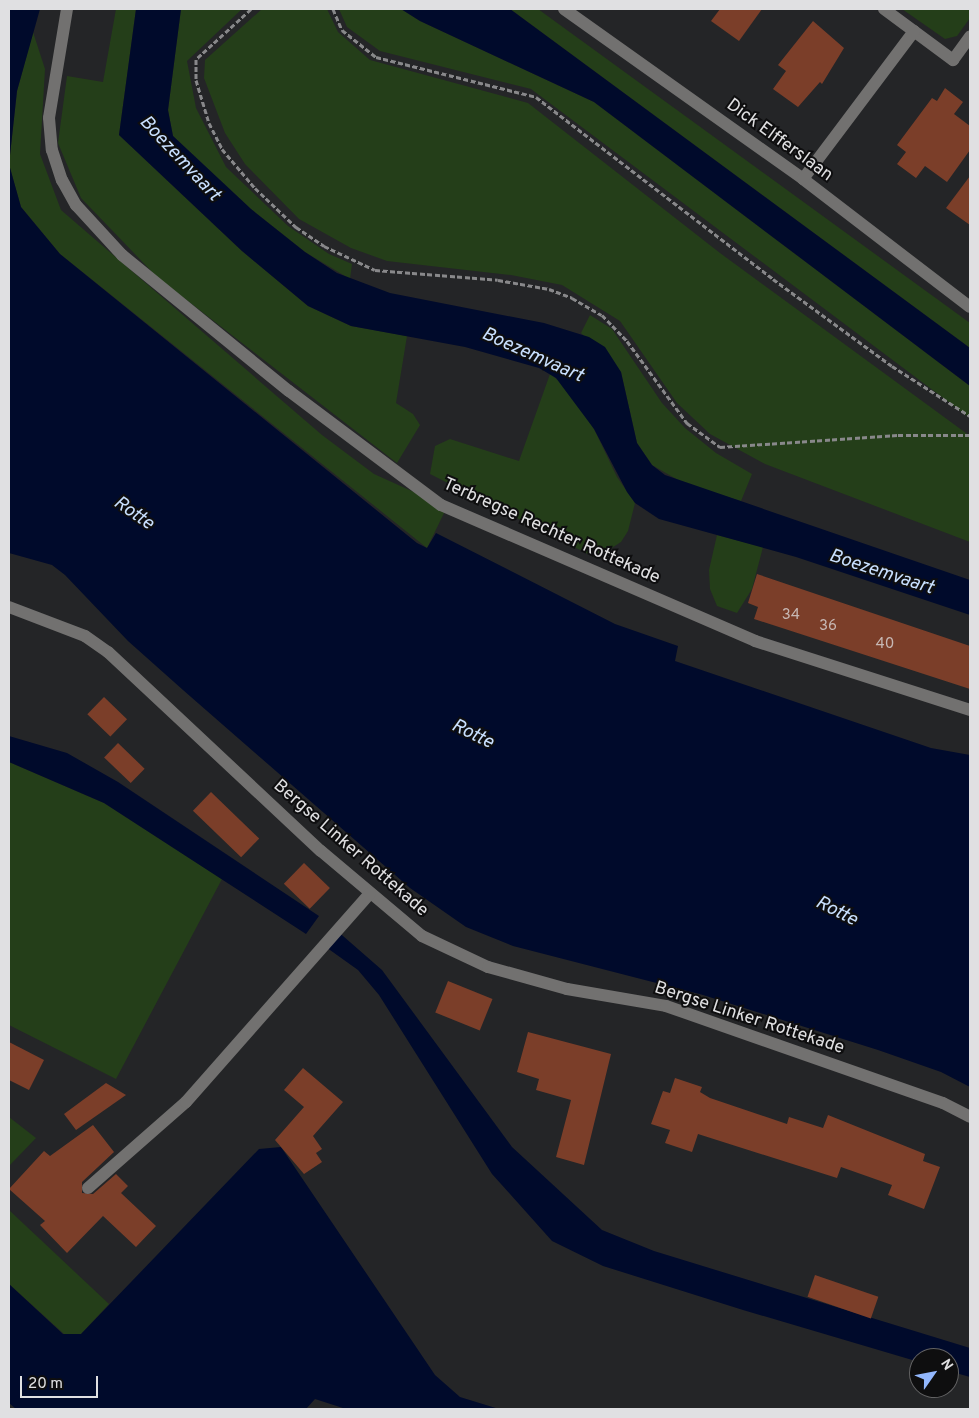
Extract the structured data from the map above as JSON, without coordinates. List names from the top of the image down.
{
  "streets": {
    "street": ["Dick Elfferslaan", "Terbregse Rechter Rottekade", "Bergse Linker Rottekade"]
  },
  "water": ["Boezemvaart", "Rotte"],
  "house_numbers": ["34", "36", "40"],
  "scale_bar": "20 m",
  "north": "top right"
}
